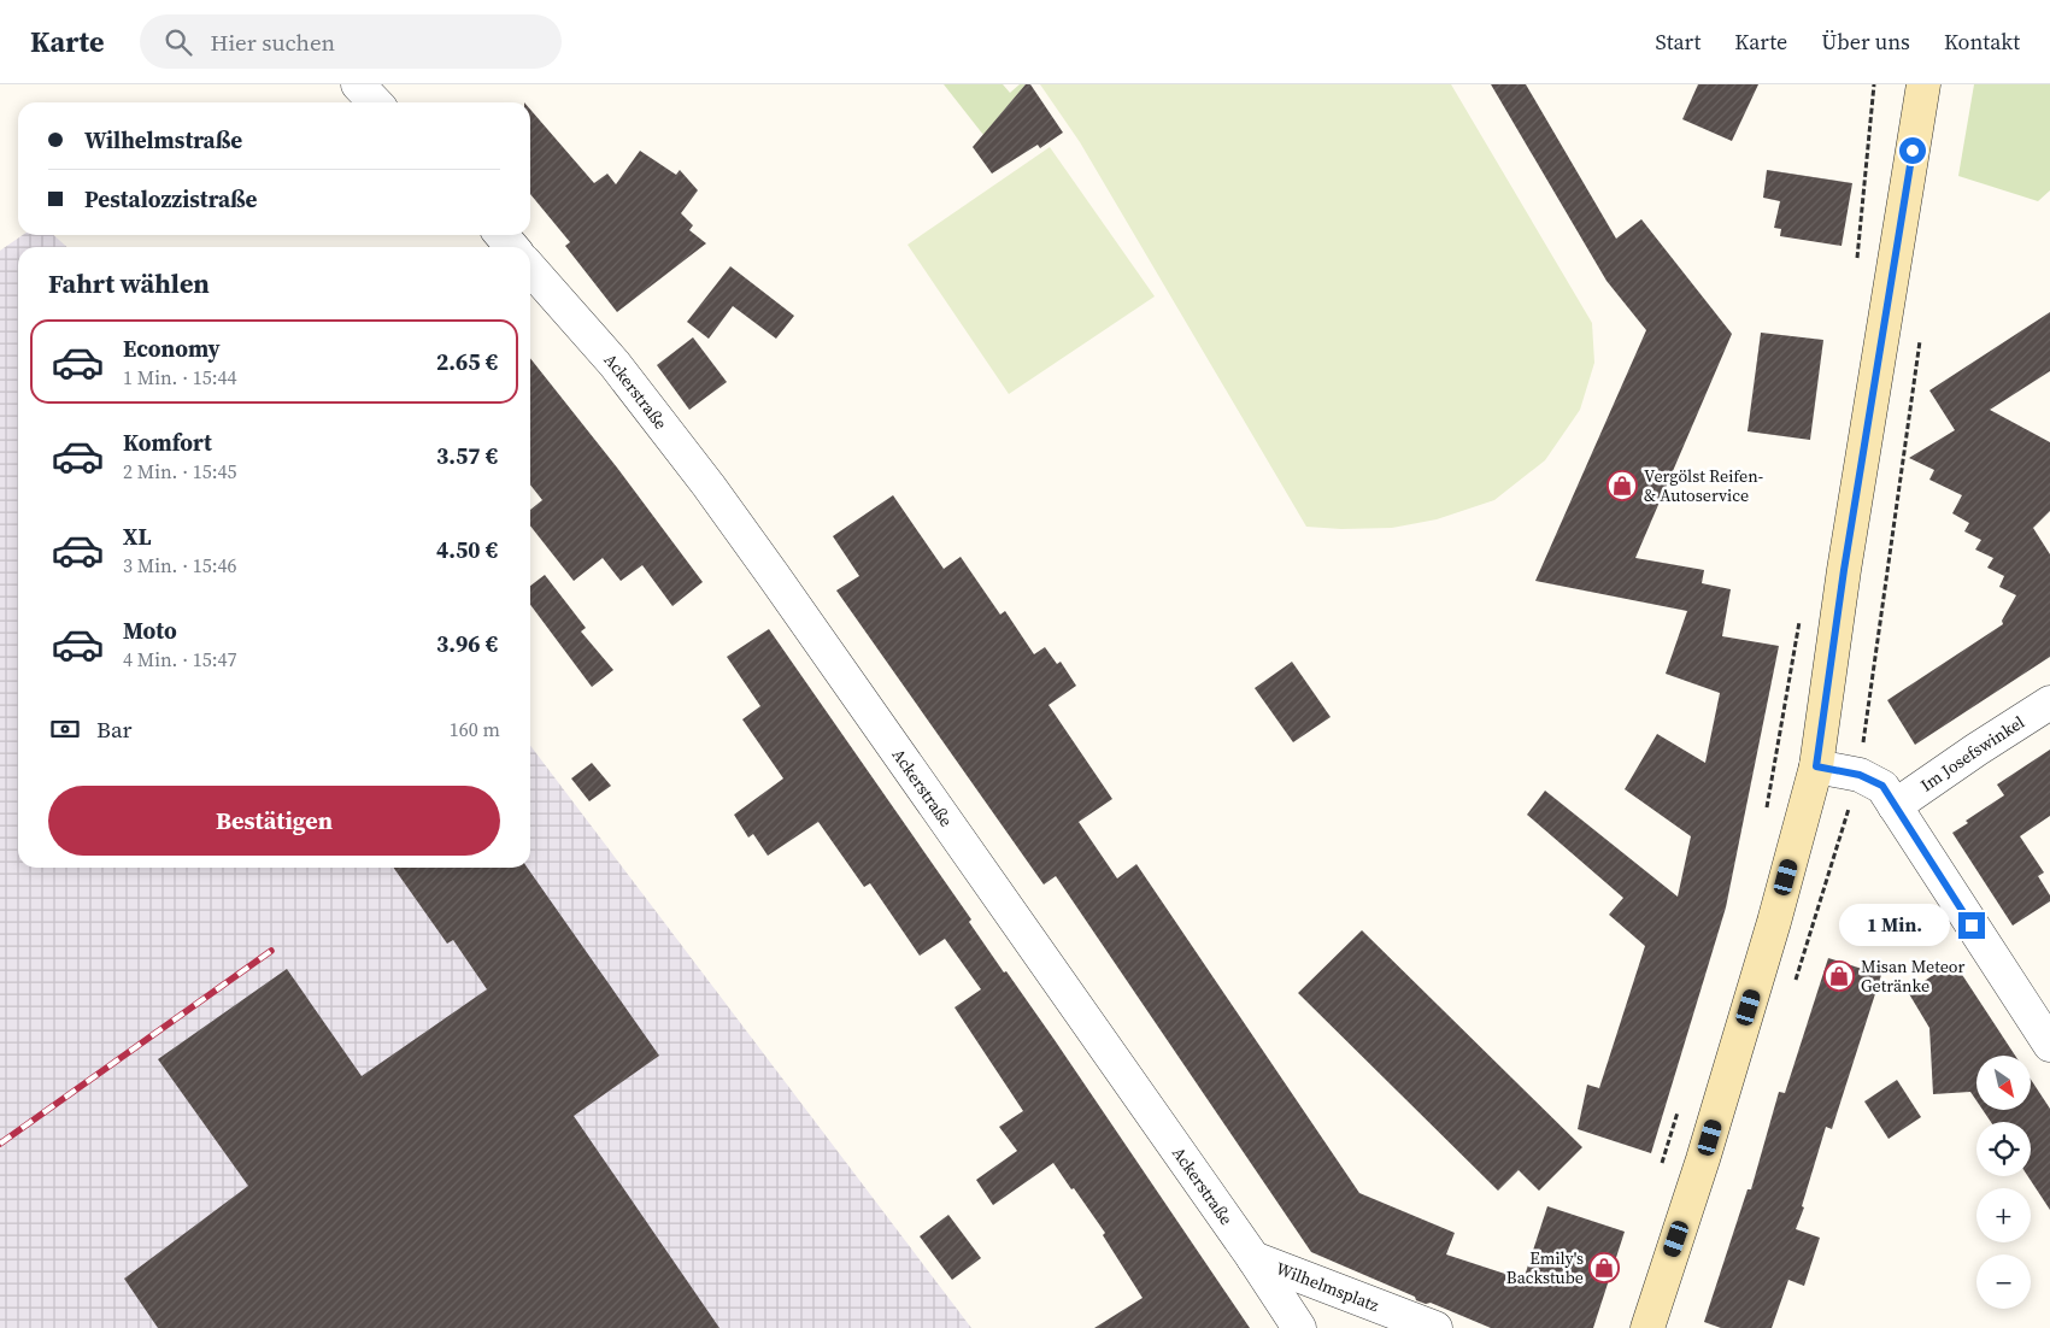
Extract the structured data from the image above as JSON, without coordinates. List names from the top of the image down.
{
  "streets": {
    "street": ["Ackerstraße", "Im Josefswinkel", "Wilhelmsplatz"]
  },
  "crossings": [
    ["Ackerstraße", "Wilhelmsplatz"]
  ],
  "places": {
    "shop": ["Vergölst Reifen- & Autoservice", "Misan Meteor Getränke", "Emily's Backstube"]
  },
  "north": "bottom right",
  "page": {
    "header": "Karte",
    "search": "Hier suchen",
    "nav": [
      "Start",
      "Karte",
      "Über uns",
      "Kontakt"
    ],
    "banner": ["Wilhelmstraße", "Pestalozzistraße"],
    "heading": "Fahrt wählen",
    "list": [
      {
        "name": "Economy",
        "note": "1 Min. · 15:44",
        "value": "2.65 €"
      },
      {
        "name": "Komfort",
        "note": "2 Min. · 15:45",
        "value": "3.57 €"
      },
      {
        "name": "XL",
        "note": "3 Min. · 15:46",
        "value": "4.50 €"
      },
      {
        "name": "Moto",
        "note": "4 Min. · 15:47",
        "value": "3.96 €"
      }
    ],
    "pay": ["Bar", "160 m"],
    "buttons": "Bestätigen",
    "bubble": "1 Min.",
    "map_buttons": ["+", "−"]
  }
}
